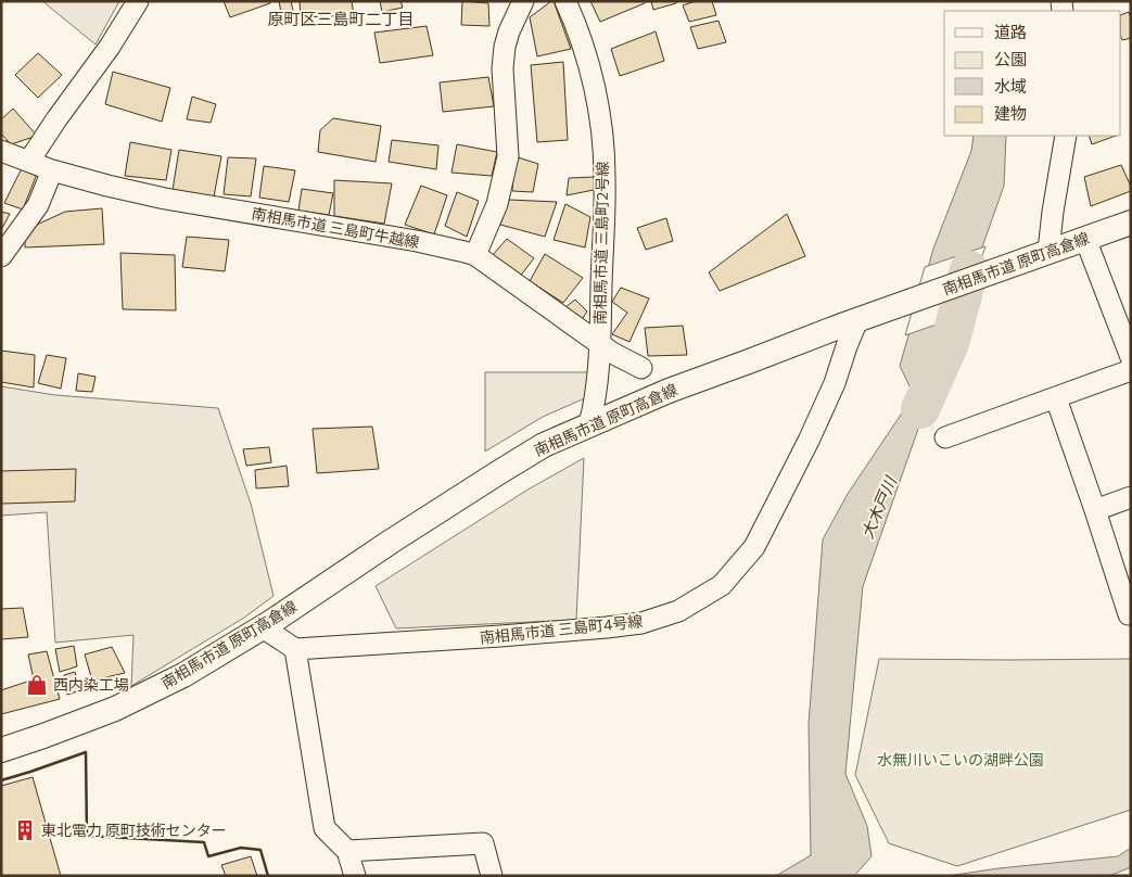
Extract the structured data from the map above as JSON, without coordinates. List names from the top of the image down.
{
  "streets": {
    "street": [
      "南相馬市道 三島町牛越線",
      "南相馬市道 三島町2号線",
      "南相馬市道 原町高倉線",
      "南相馬市道 三島町4号線"
    ]
  },
  "crossings": [
    ["南相馬市道 三島町牛越線", "南相馬市道 三島町2号線"],
    ["南相馬市道 三島町2号線", "南相馬市道 原町高倉線"],
    ["南相馬市道 原町高倉線", "南相馬市道 三島町4号線"]
  ],
  "districts": ["原町区三島町二丁目"],
  "water": ["大木戸川"],
  "parks": ["水無川いこいの湖畔公園"],
  "places": {
    "shop": ["西内染工場"],
    "building": ["東北電力 原町技術センター"]
  },
  "legend": [
    "道路",
    "公園",
    "水域",
    "建物"
  ]
}
